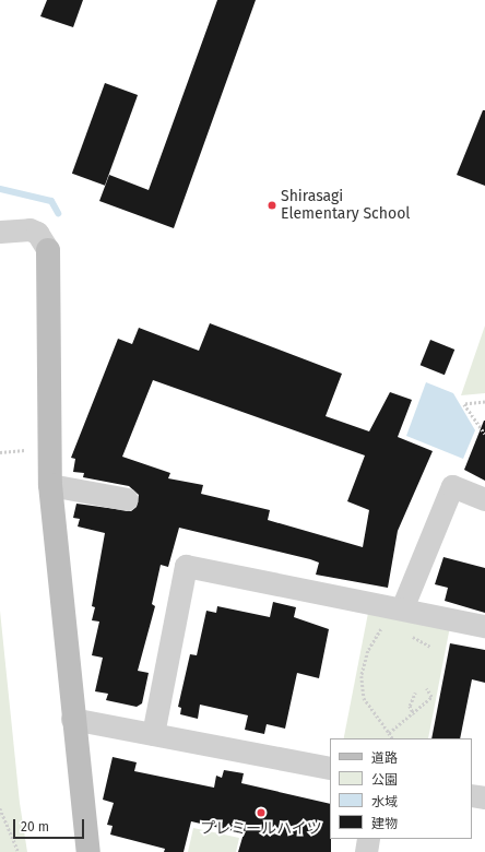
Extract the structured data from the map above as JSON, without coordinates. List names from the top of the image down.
{
  "places": ["Shirasagi Elementary School", "プレミールハイツ"],
  "legend": [
    "道路",
    "公園",
    "水域",
    "建物"
  ],
  "scale_bar": "20 m"
}
